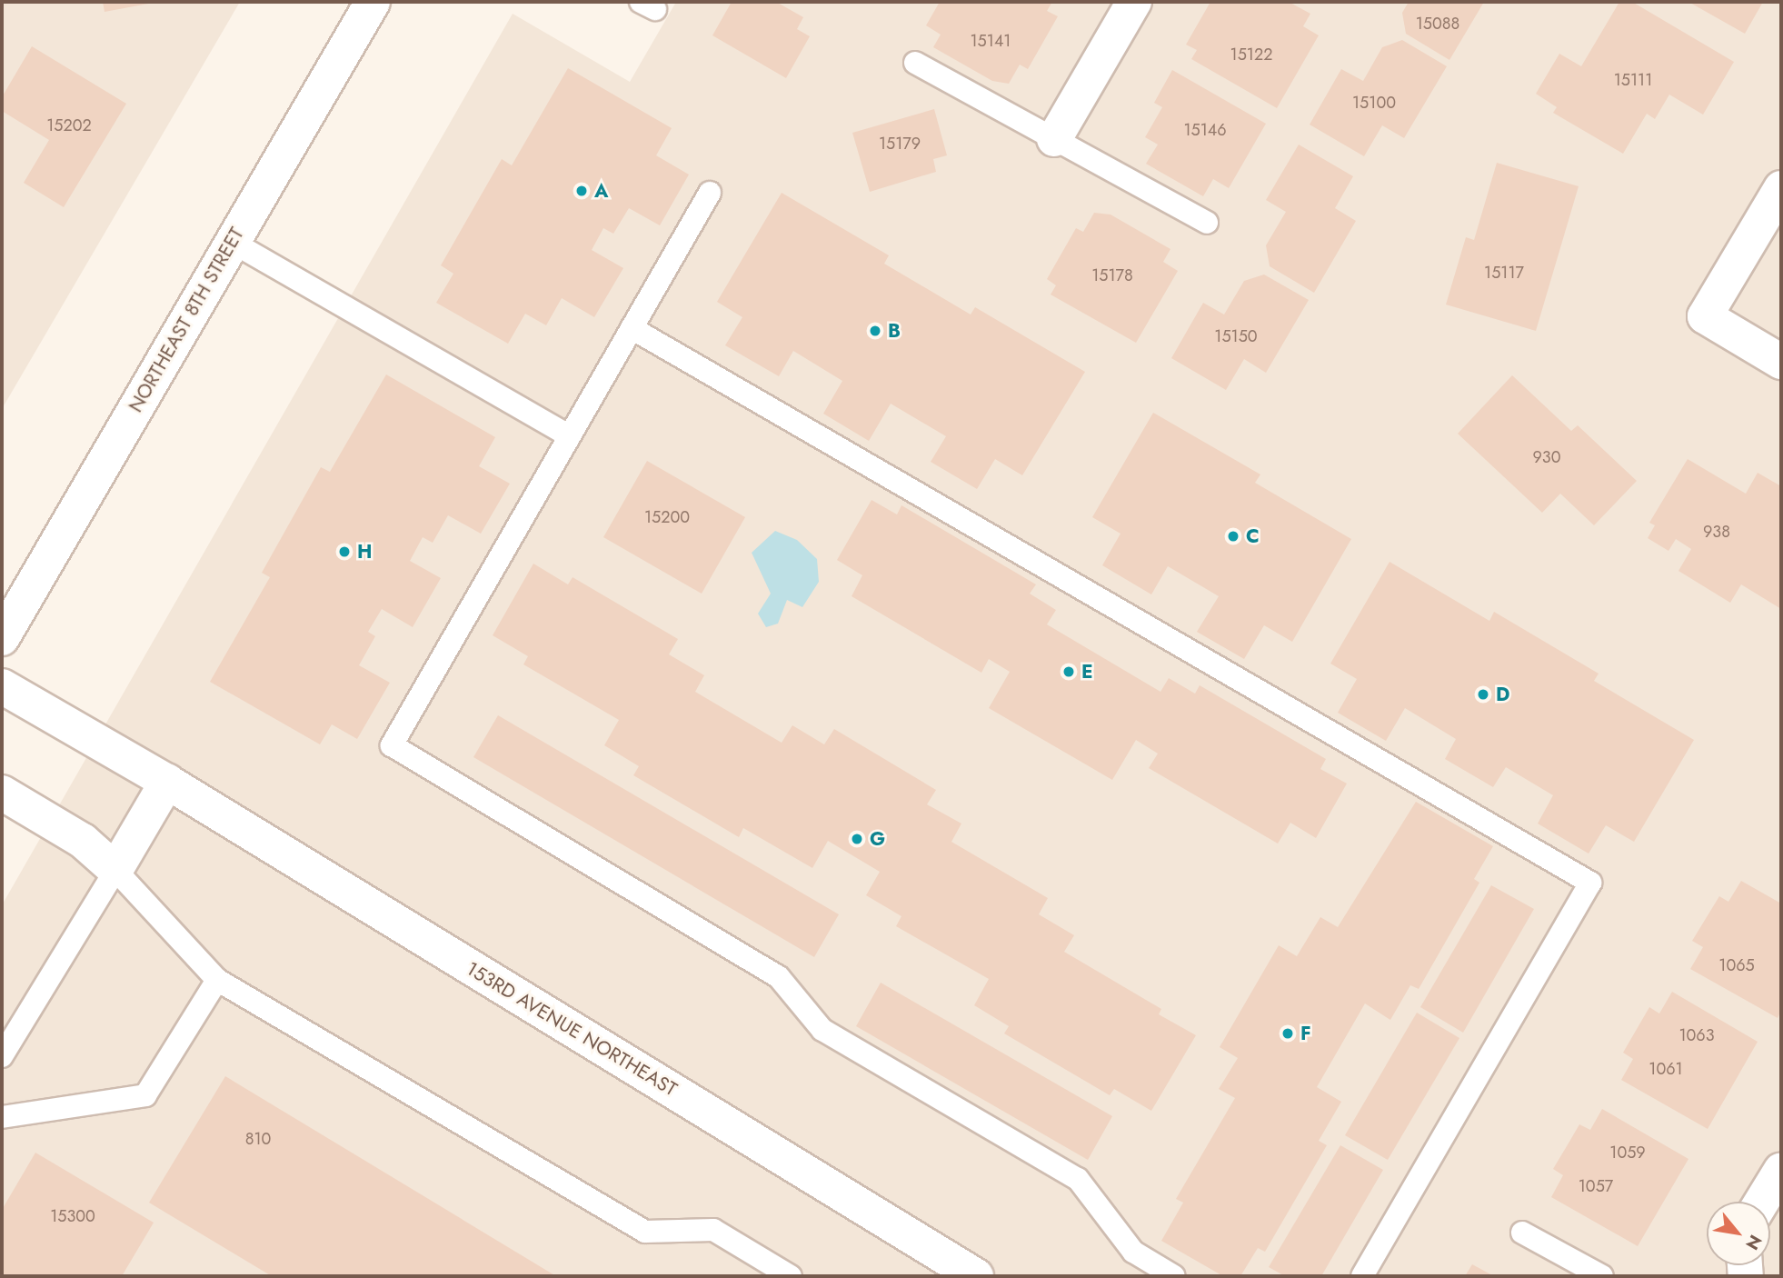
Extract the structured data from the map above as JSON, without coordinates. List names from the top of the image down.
{
  "streets": {
    "street": ["NORTHEAST 8TH STREET", "153RD AVENUE NORTHEAST"]
  },
  "places": [
    "A",
    "B",
    "C",
    "H",
    "E",
    "D",
    "G",
    "F"
  ],
  "house_numbers": [
    "15088",
    "15141",
    "15122",
    "15111",
    "15100",
    "15202",
    "15146",
    "15179",
    "15117",
    "15178",
    "15150",
    "930",
    "15200",
    "938",
    "1065",
    "1063",
    "1061",
    "810",
    "1059",
    "1057",
    "15300"
  ],
  "north": "bottom right"
}
